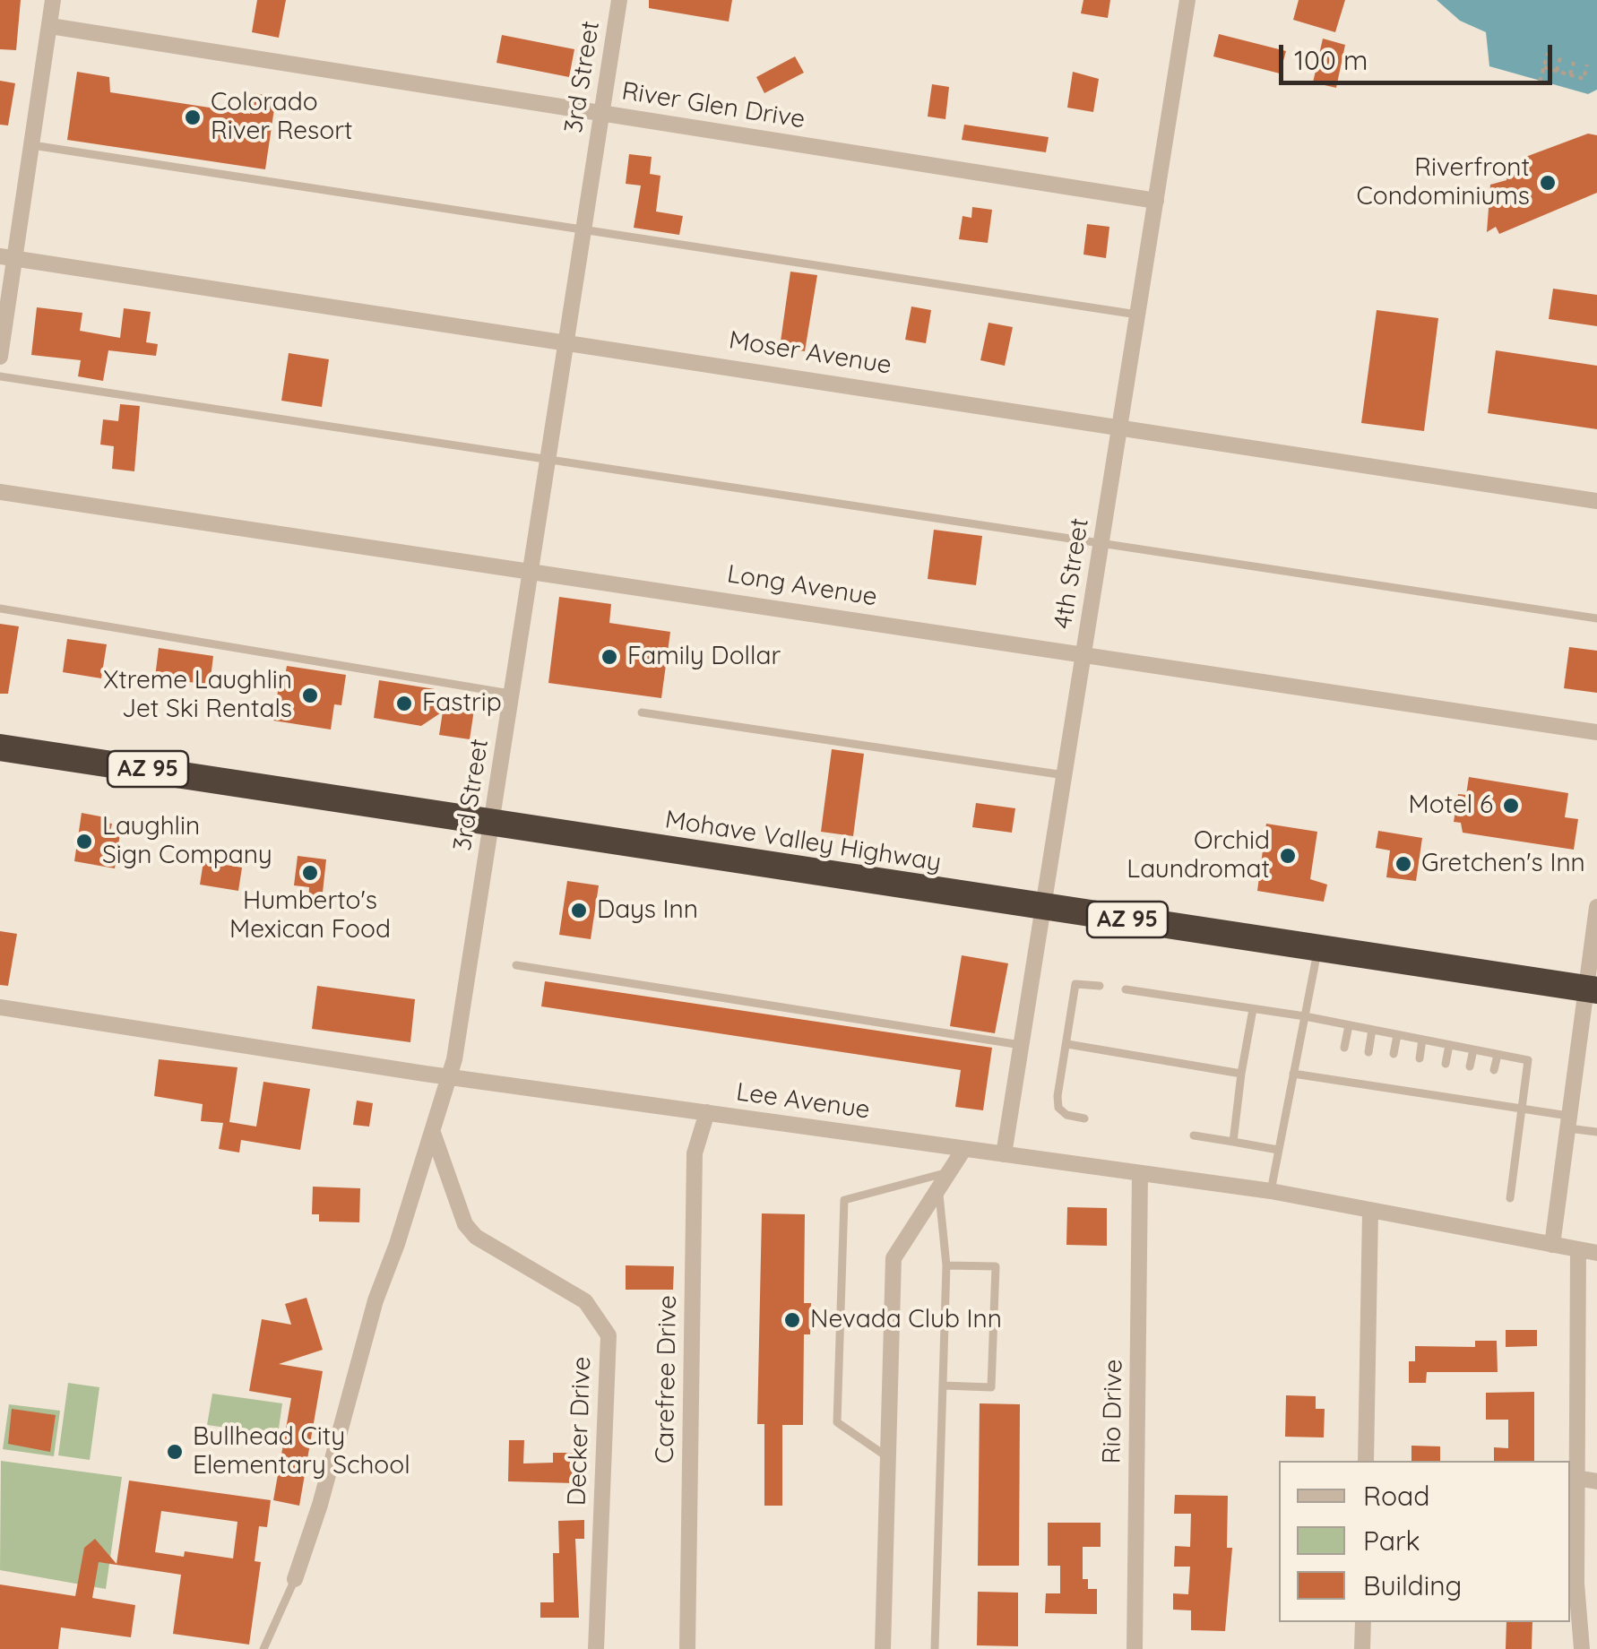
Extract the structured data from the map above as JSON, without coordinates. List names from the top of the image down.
{
  "streets": {
    "highway": ["AZ 95", "Mohave Valley Highway"],
    "street": [
      "3rd Street",
      "River Glen Drive",
      "Moser Avenue",
      "4th Street",
      "Long Avenue",
      "Lee Avenue",
      "Carefree Drive",
      "Rio Drive",
      "Decker Drive"
    ]
  },
  "crossings": [
    ["3rd Street", "River Glen Drive"],
    ["3rd Street", "Moser Avenue"],
    ["3rd Street", "Long Avenue"],
    ["3rd Street", "Mohave Valley Highway"],
    ["3rd Street", "Lee Avenue"],
    ["3rd Street", "Decker Drive"],
    ["River Glen Drive", "4th Street"],
    ["Moser Avenue", "4th Street"],
    ["4th Street", "Long Avenue"],
    ["4th Street", "Mohave Valley Highway"],
    ["4th Street", "Lee Avenue"],
    ["Lee Avenue", "Carefree Drive"],
    ["Lee Avenue", "Rio Drive"]
  ],
  "places": [
    "Colorado River Resort",
    "Riverfront Condominiums",
    "Family Dollar",
    "Xtreme Laughlin Jet Ski Rentals",
    "Fastrip",
    "Motel 6",
    "Laughlin Sign Company",
    "Orchid Laundromat",
    "Gretchen's Inn",
    "Humberto's Mexican Food",
    "Days Inn",
    "Nevada Club Inn",
    "Bullhead City Elementary School"
  ],
  "legend": ["Road", "Park", "Building"],
  "scale_bar": "100 m"
}
